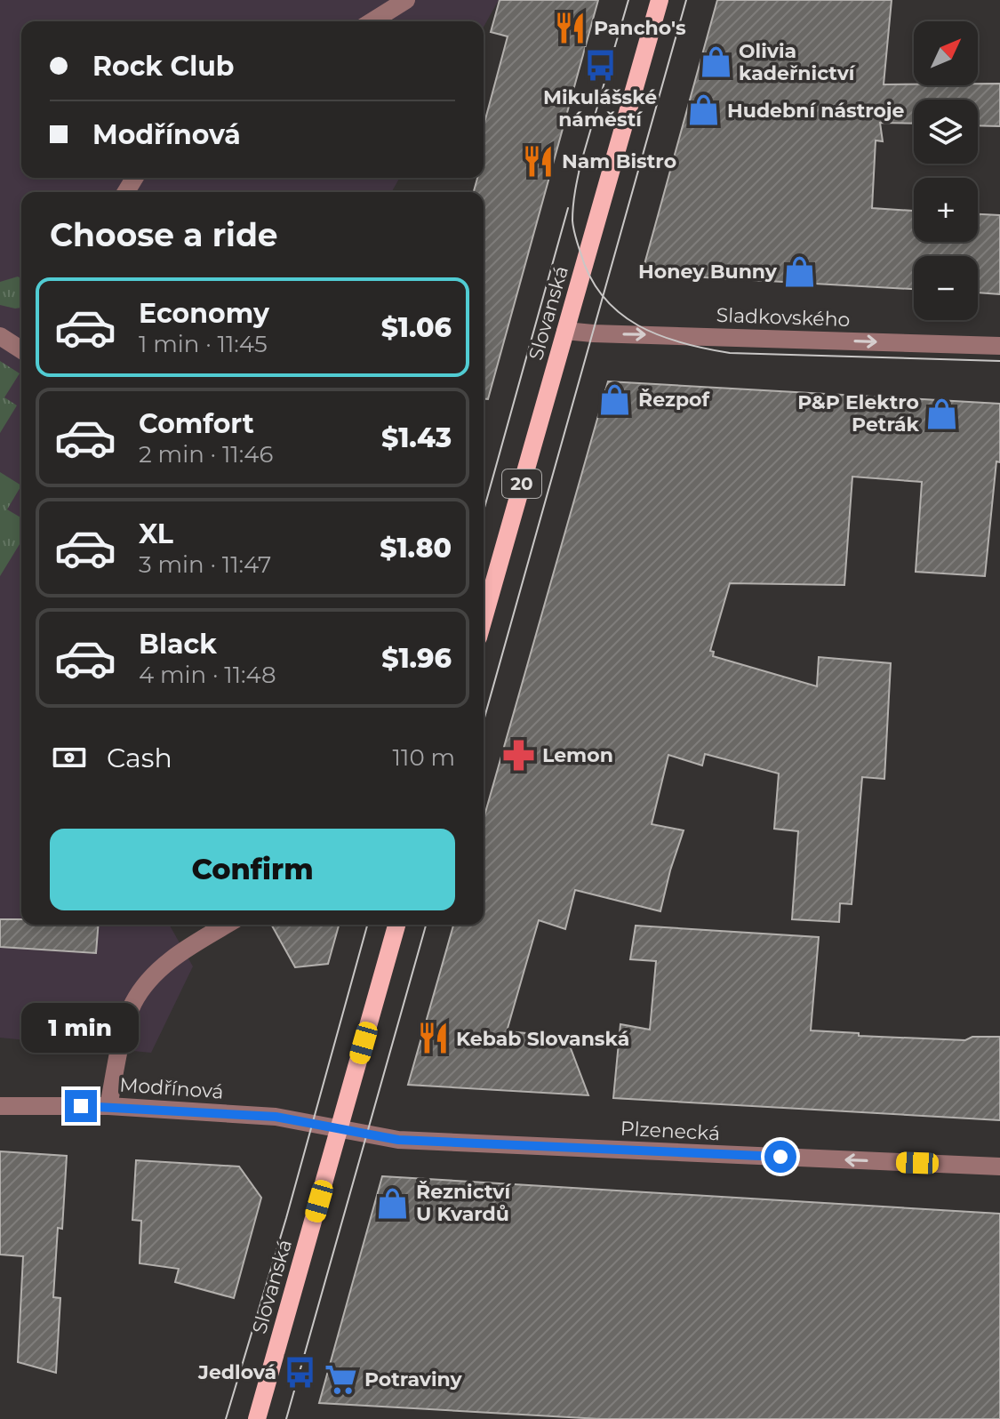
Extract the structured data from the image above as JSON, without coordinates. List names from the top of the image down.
{
  "streets": {
    "main road": ["Slovanská", "20"],
    "street": ["Sladkovského", "Modřínová", "Plzenecká"]
  },
  "crossings": [
    ["Slovanská", "Sladkovského"],
    ["Slovanská", "Modřínová"],
    ["Slovanská", "Plzenecká"],
    ["Modřínová", "Plzenecká"]
  ],
  "one_way": ["Sladkovského", "Plzenecká"],
  "places": {
    "restaurant": ["Pancho's", "Nam Bistro", "Kebab Slovanská"],
    "shop": [
      "Olivia kadeřnictví",
      "Hudební nástroje",
      "Honey Bunny",
      "Řezpof",
      "P&P Elektro Petrák",
      "Řeznictví U Kvardů"
    ],
    "bus stop": ["Mikulášské náměstí", "Jedlová"],
    "pharmacy": ["Lemon"],
    "supermarket": ["Potraviny"]
  },
  "north": "top right",
  "page": {
    "map_buttons": ["+", "−"],
    "banner": ["Rock Club", "Modřínová"],
    "heading": "Choose a ride",
    "list": [
      {
        "name": "Economy",
        "note": "1 min · 11:45",
        "value": "$1.06"
      },
      {
        "name": "Comfort",
        "note": "2 min · 11:46",
        "value": "$1.43"
      },
      {
        "name": "XL",
        "note": "3 min · 11:47",
        "value": "$1.80"
      },
      {
        "name": "Black",
        "note": "4 min · 11:48",
        "value": "$1.96"
      }
    ],
    "pay": ["Cash", "110 m"],
    "buttons": "Confirm",
    "bubble": "1 min"
  }
}
